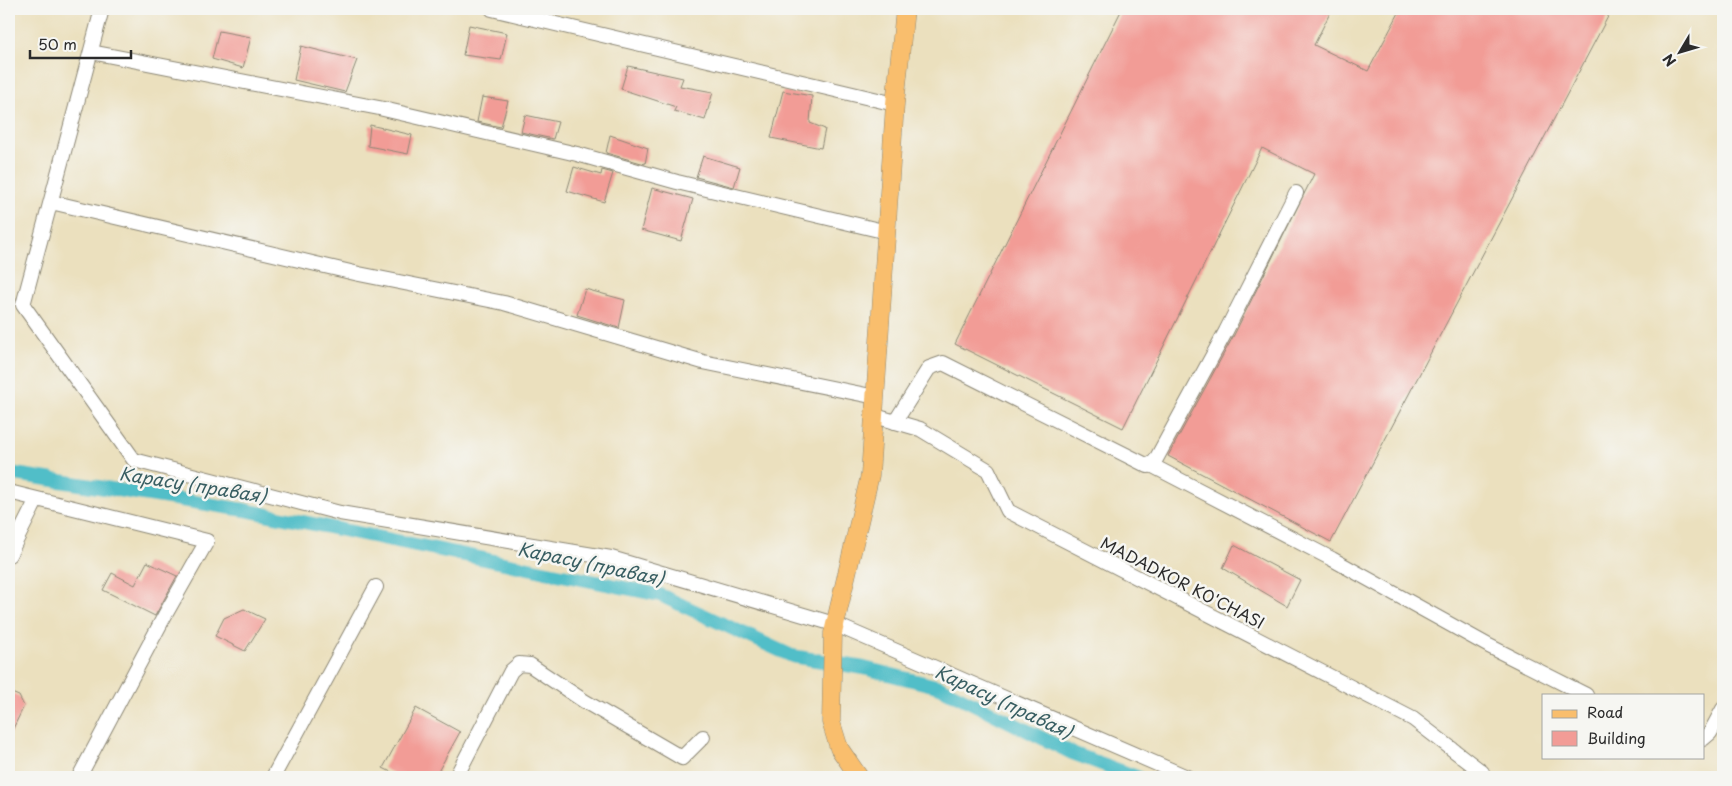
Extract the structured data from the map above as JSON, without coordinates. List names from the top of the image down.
{
  "streets": {
    "street": ["MADADKOR KO'CHASI"]
  },
  "water": ["Карасу (правая)"],
  "legend": ["Road", "Building"],
  "scale_bar": "50 m",
  "north": "bottom left"
}
